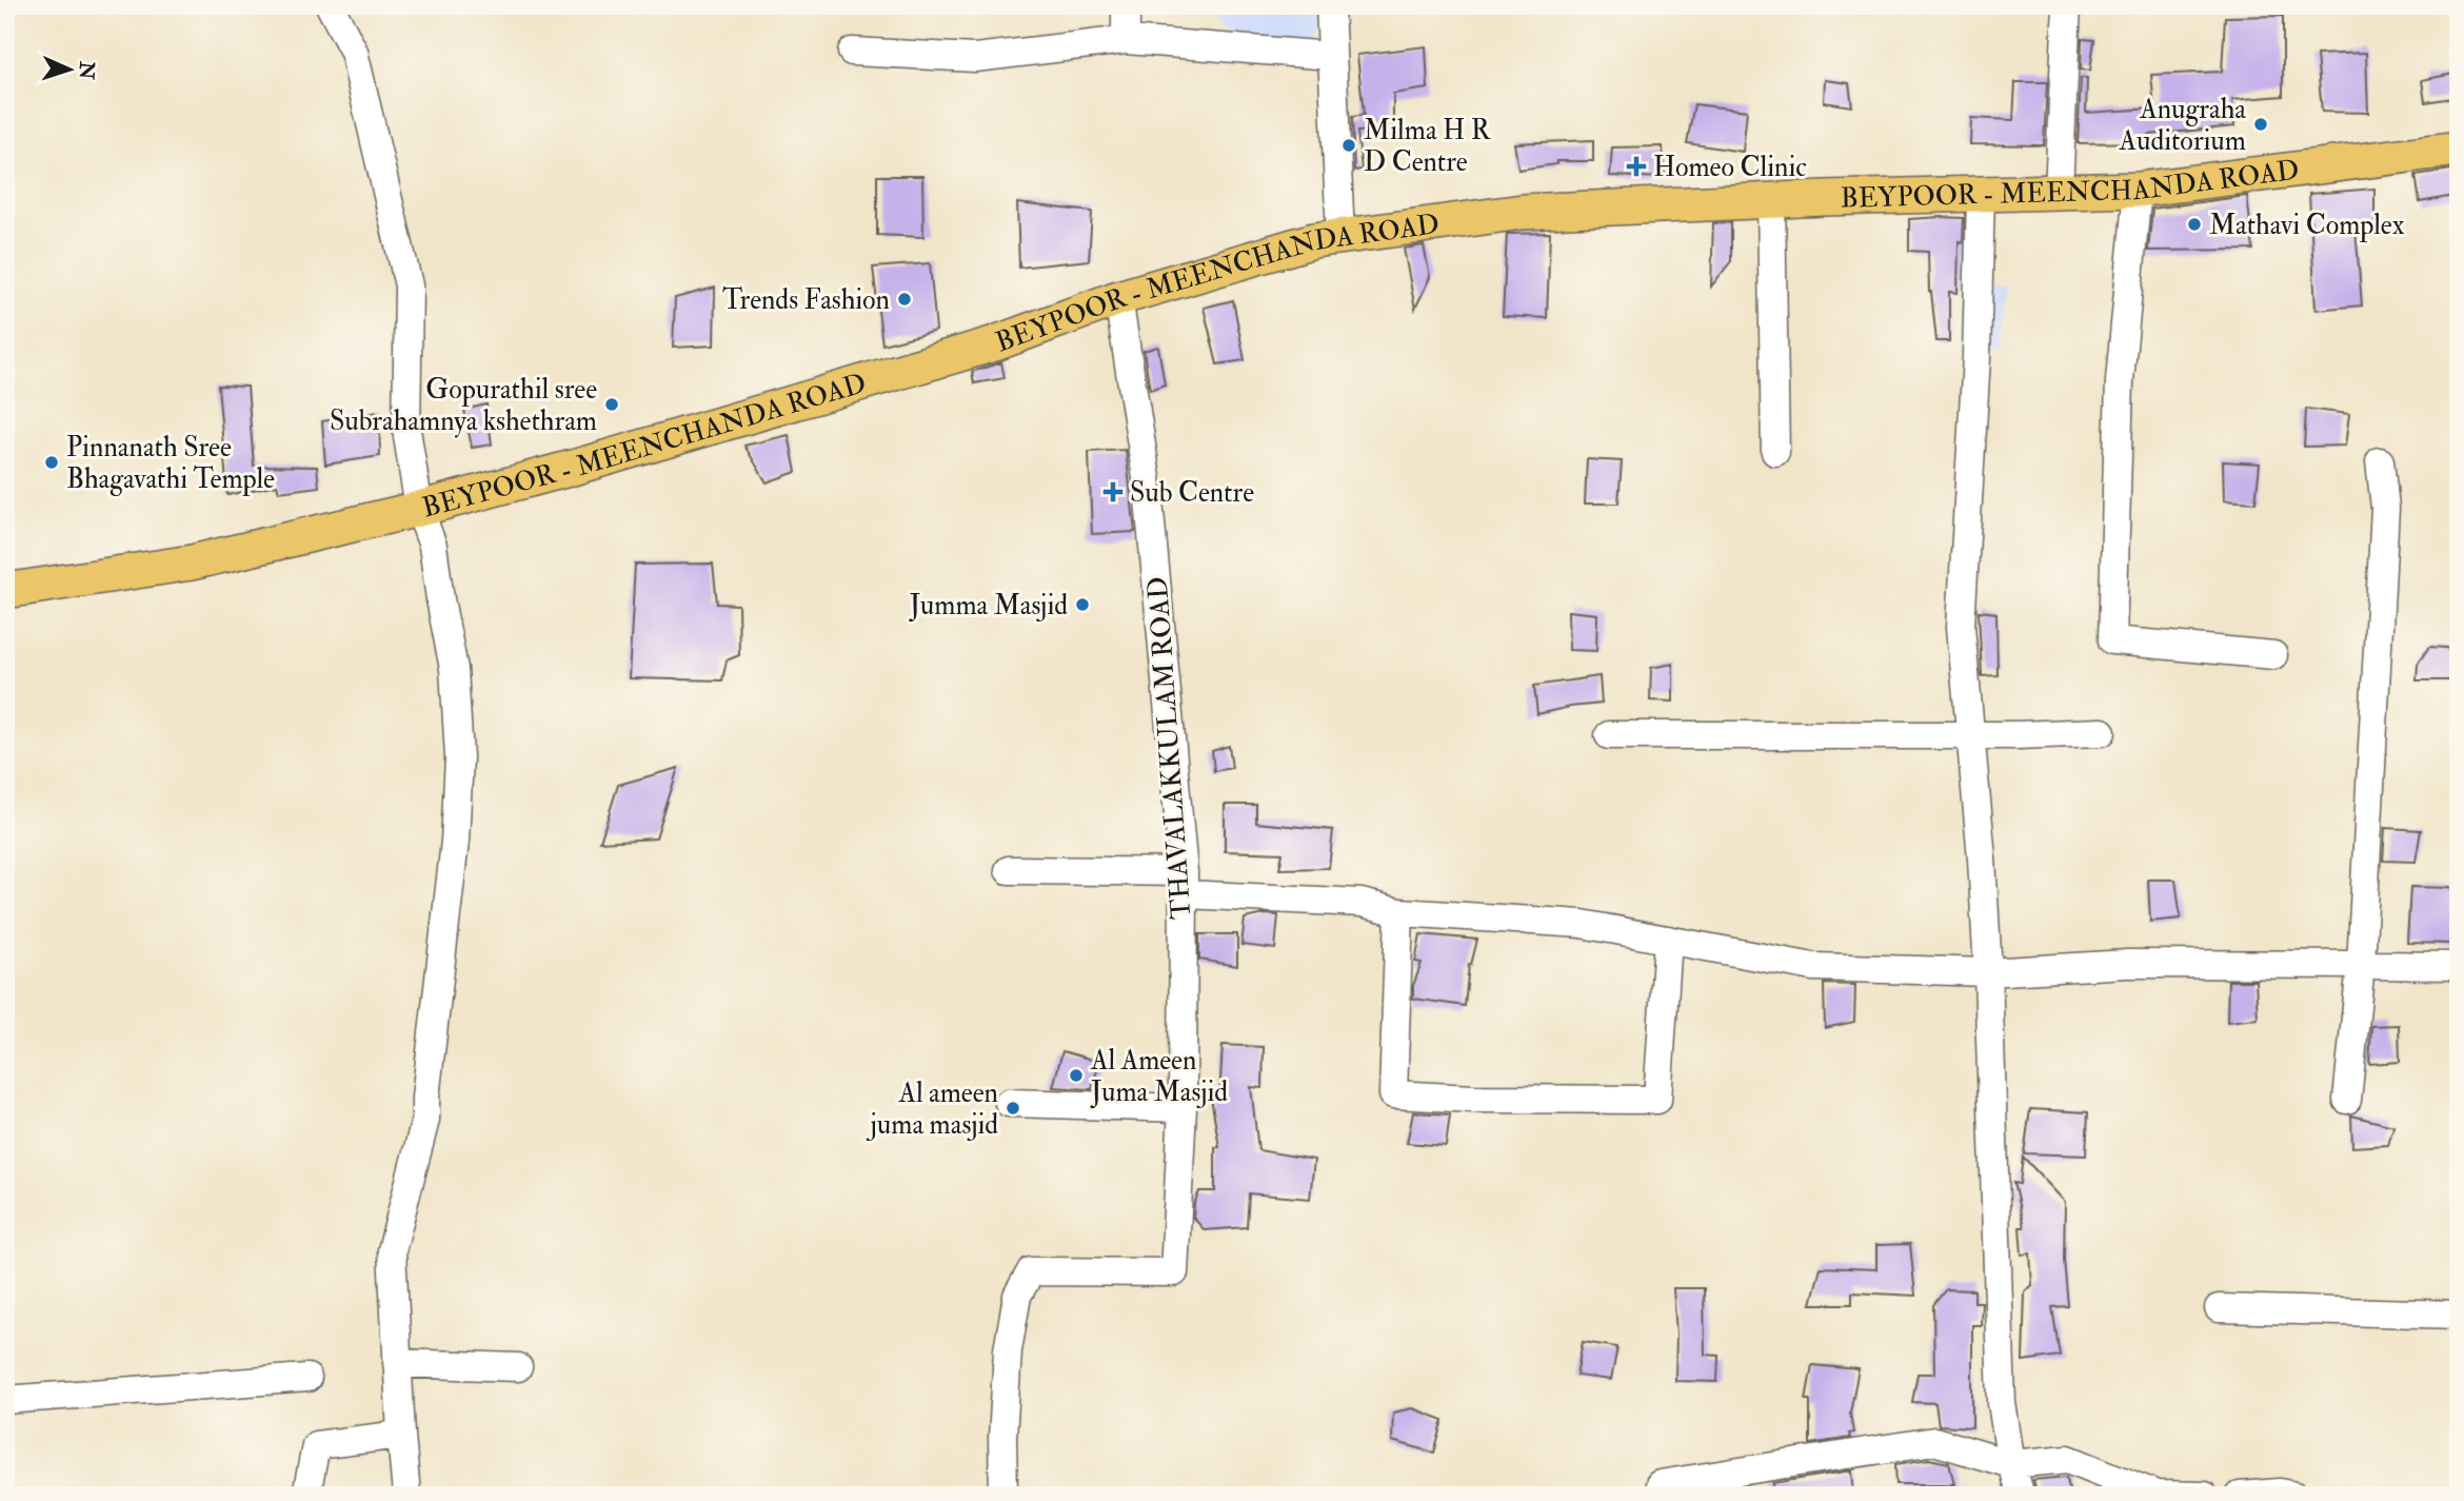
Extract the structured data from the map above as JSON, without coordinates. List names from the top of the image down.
{
  "streets": {
    "main road": ["BEYPOOR - MEENCHANDA ROAD"],
    "street": ["THAVALAKKULAM ROAD"]
  },
  "crossings": [
    ["BEYPOOR - MEENCHANDA ROAD", "THAVALAKKULAM ROAD"]
  ],
  "places": {
    "other": [
      "Anugraha Auditorium",
      "Milma H R D Centre",
      "Mathavi Complex",
      "Trends Fashion",
      "Gopurathil sree Subrahamnya kshethram",
      "Pinnanath Sree Bhagavathi Temple",
      "Jumma Masjid",
      "Al Ameen Juma Masjid",
      "Al ameen juma masjid"
    ],
    "health": ["Homeo Clinic", "Sub Centre"]
  },
  "north": "right"
}
